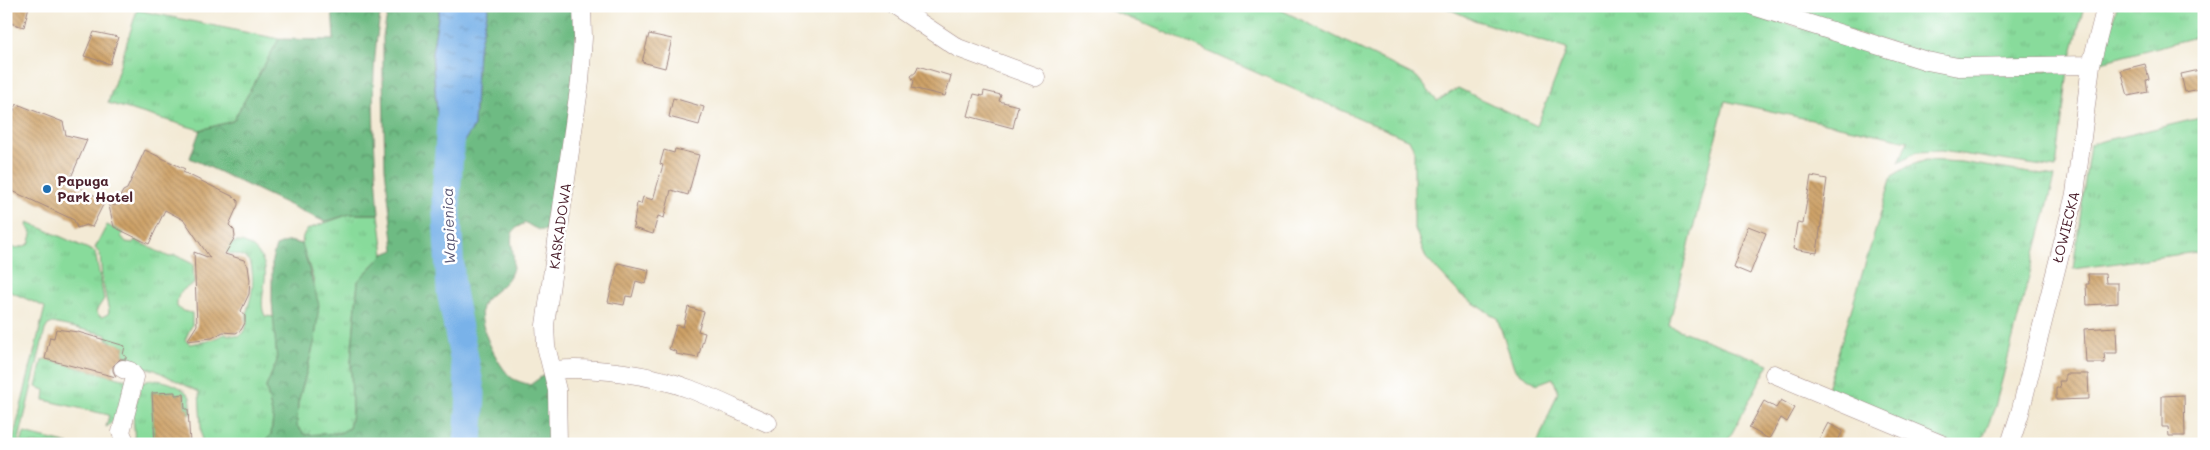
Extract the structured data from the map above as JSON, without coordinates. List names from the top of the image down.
{
  "streets": {
    "street": ["KASKADOWA", "ŁOWIECKA"]
  },
  "water": ["Wapienica"],
  "places": ["Papuga Park Hotel"]
}
